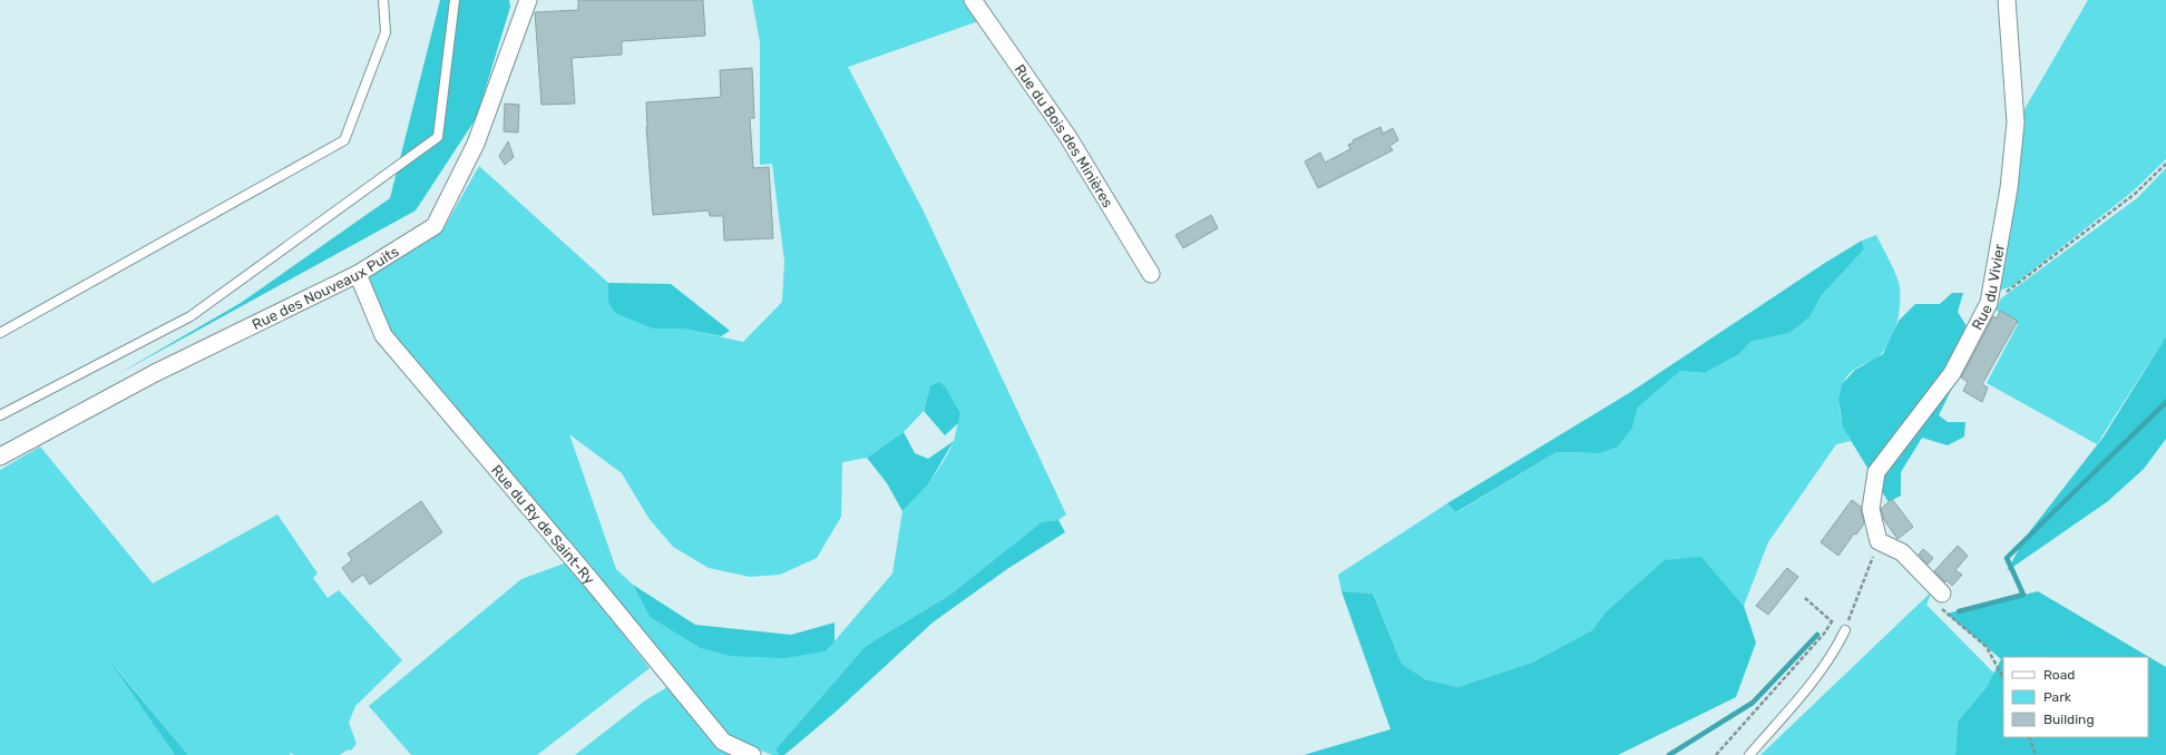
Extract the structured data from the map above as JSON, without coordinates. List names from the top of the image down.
{
  "streets": {
    "street": [
      "Rue du Bois des Minières",
      "Rue des Nouveaux Puits",
      "Rue du Vivier",
      "Rue du Ry de Saint-Ry"
    ]
  },
  "crossings": [
    ["Rue des Nouveaux Puits", "Rue du Ry de Saint-Ry"]
  ],
  "legend": ["Road", "Park", "Building"]
}
